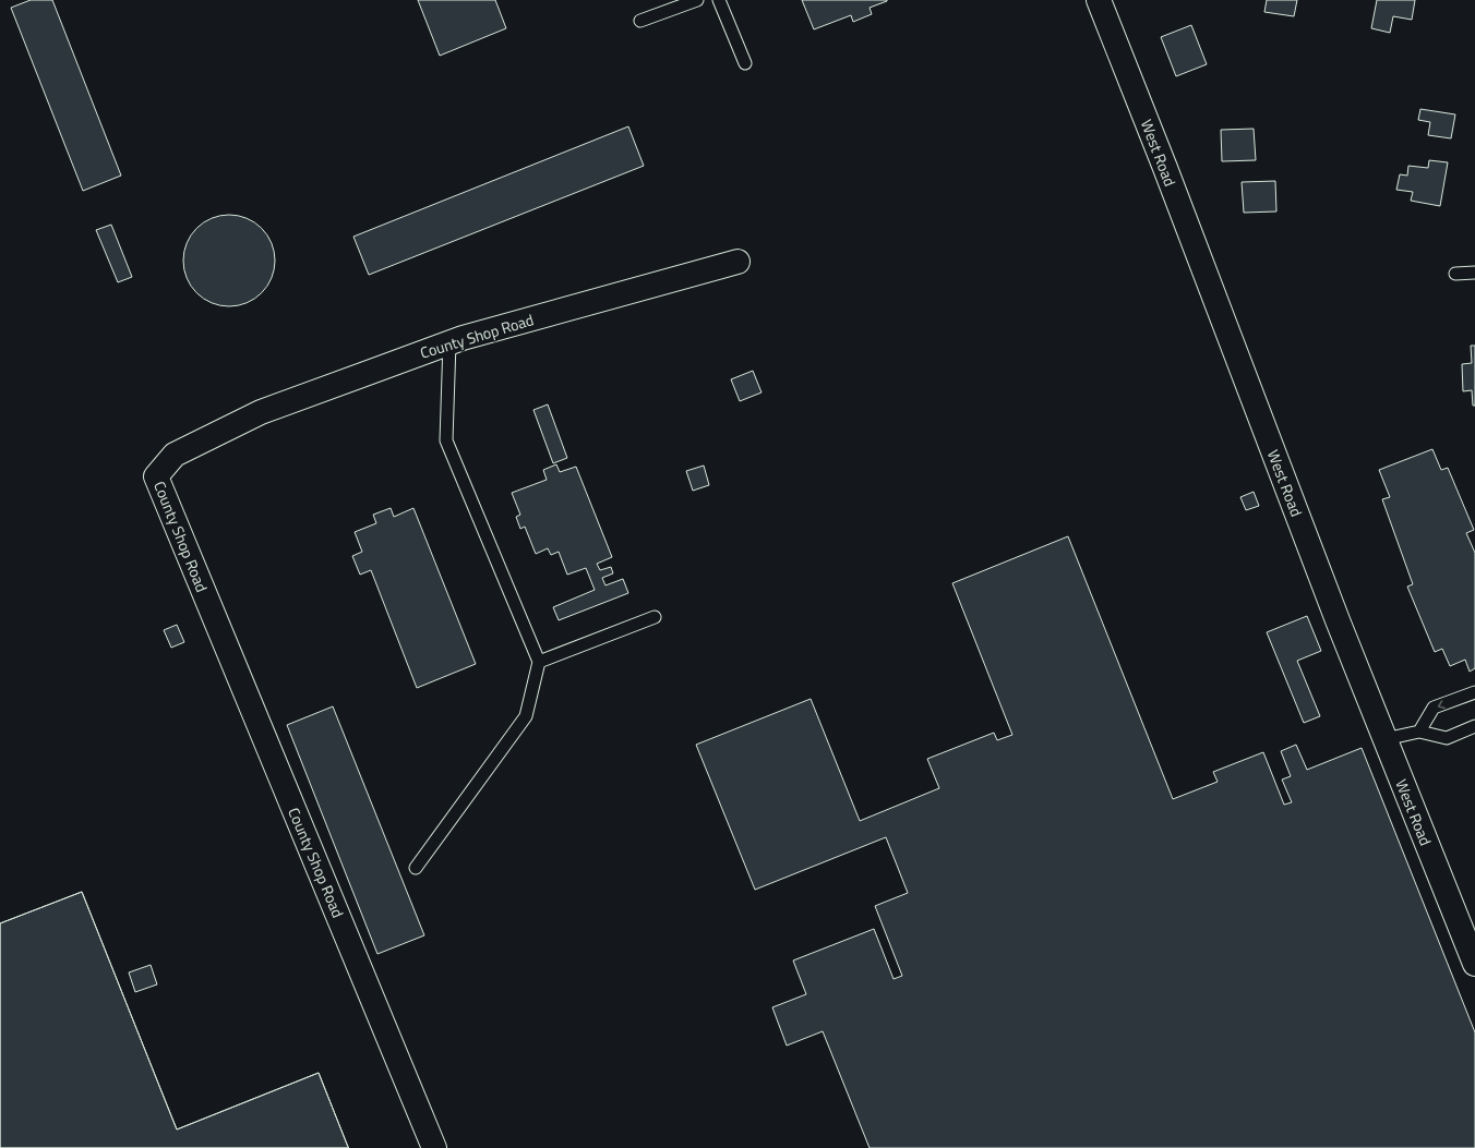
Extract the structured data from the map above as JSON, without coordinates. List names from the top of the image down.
{
  "streets": {
    "street": ["West Road", "County Shop Road"]
  }
}
